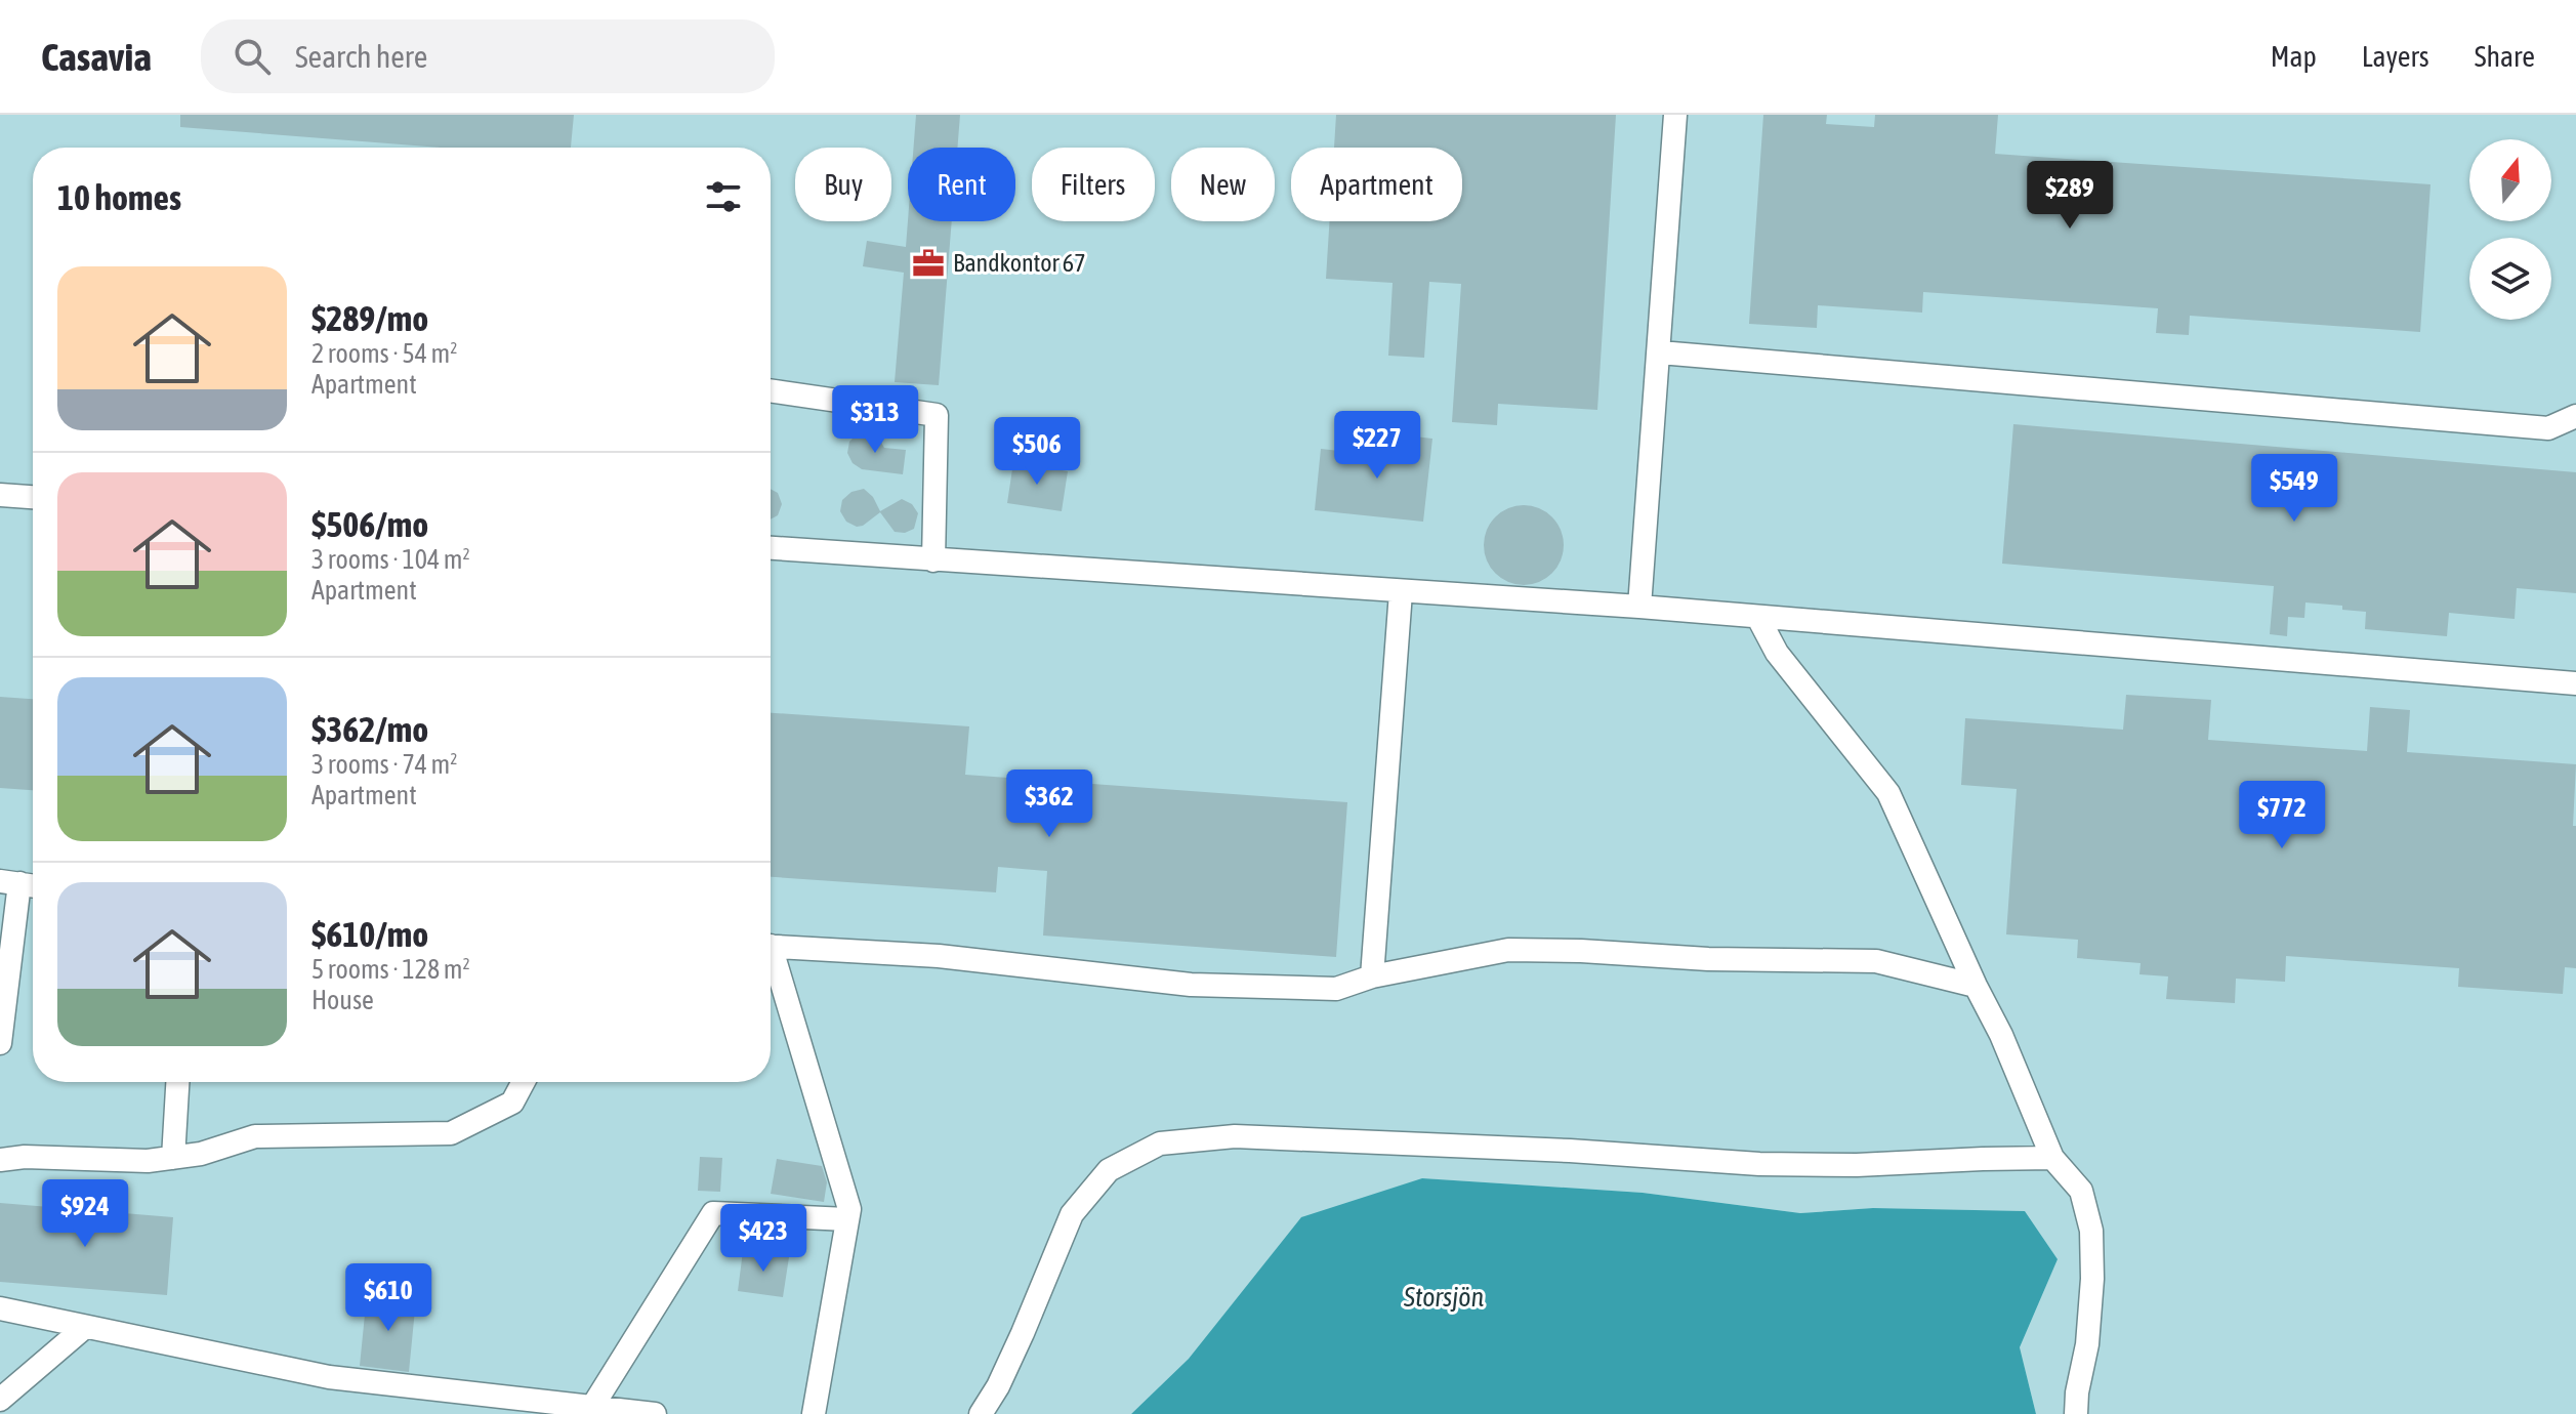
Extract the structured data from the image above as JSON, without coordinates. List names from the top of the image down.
{
  "water": ["Storsjön"],
  "places": {
    "office": ["Bandkontor 67"]
  },
  "north": "top",
  "page": {
    "header": "Casavia",
    "search": "Search here",
    "nav": ["Map", "Layers", "Share"],
    "chip": [
      "Buy",
      "Rent",
      "Filters",
      "New",
      "Apartment"
    ],
    "heading": "10 homes",
    "price": [
      "$289",
      "$313",
      "$227",
      "$506",
      "$549",
      "$362",
      "$772",
      "$924",
      "$423",
      "$610"
    ],
    "list": [
      {
        "name": "$289/mo",
        "note": "2 rooms · 54 m² · Apartment"
      },
      {
        "name": "$506/mo",
        "note": "3 rooms · 104 m² · Apartment"
      },
      {
        "name": "$362/mo",
        "note": "3 rooms · 74 m² · Apartment"
      },
      {
        "name": "$610/mo",
        "note": "5 rooms · 128 m² · House"
      }
    ]
  }
}
